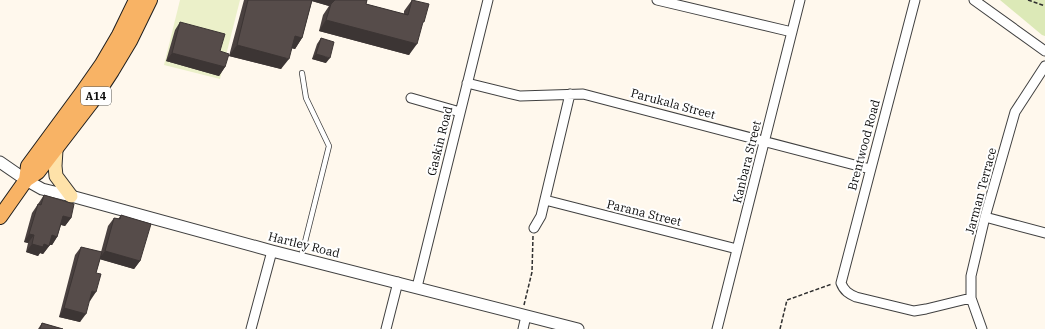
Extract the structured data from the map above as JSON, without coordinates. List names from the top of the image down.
{
  "streets": {
    "main road": ["A14"],
    "street": [
      "Parukala Street",
      "Gaskin Road",
      "Brentwood Road",
      "Kanbara Street",
      "Jarman Terrace",
      "Parana Street",
      "Hartley Road"
    ]
  },
  "crossings": [
    ["A14", "Hartley Road"],
    ["Parukala Street", "Gaskin Road"],
    ["Parukala Street", "Brentwood Road"],
    ["Parukala Street", "Kanbara Street"],
    ["Gaskin Road", "Hartley Road"],
    ["Brentwood Road", "Jarman Terrace"],
    ["Kanbara Street", "Parana Street"]
  ]
}
